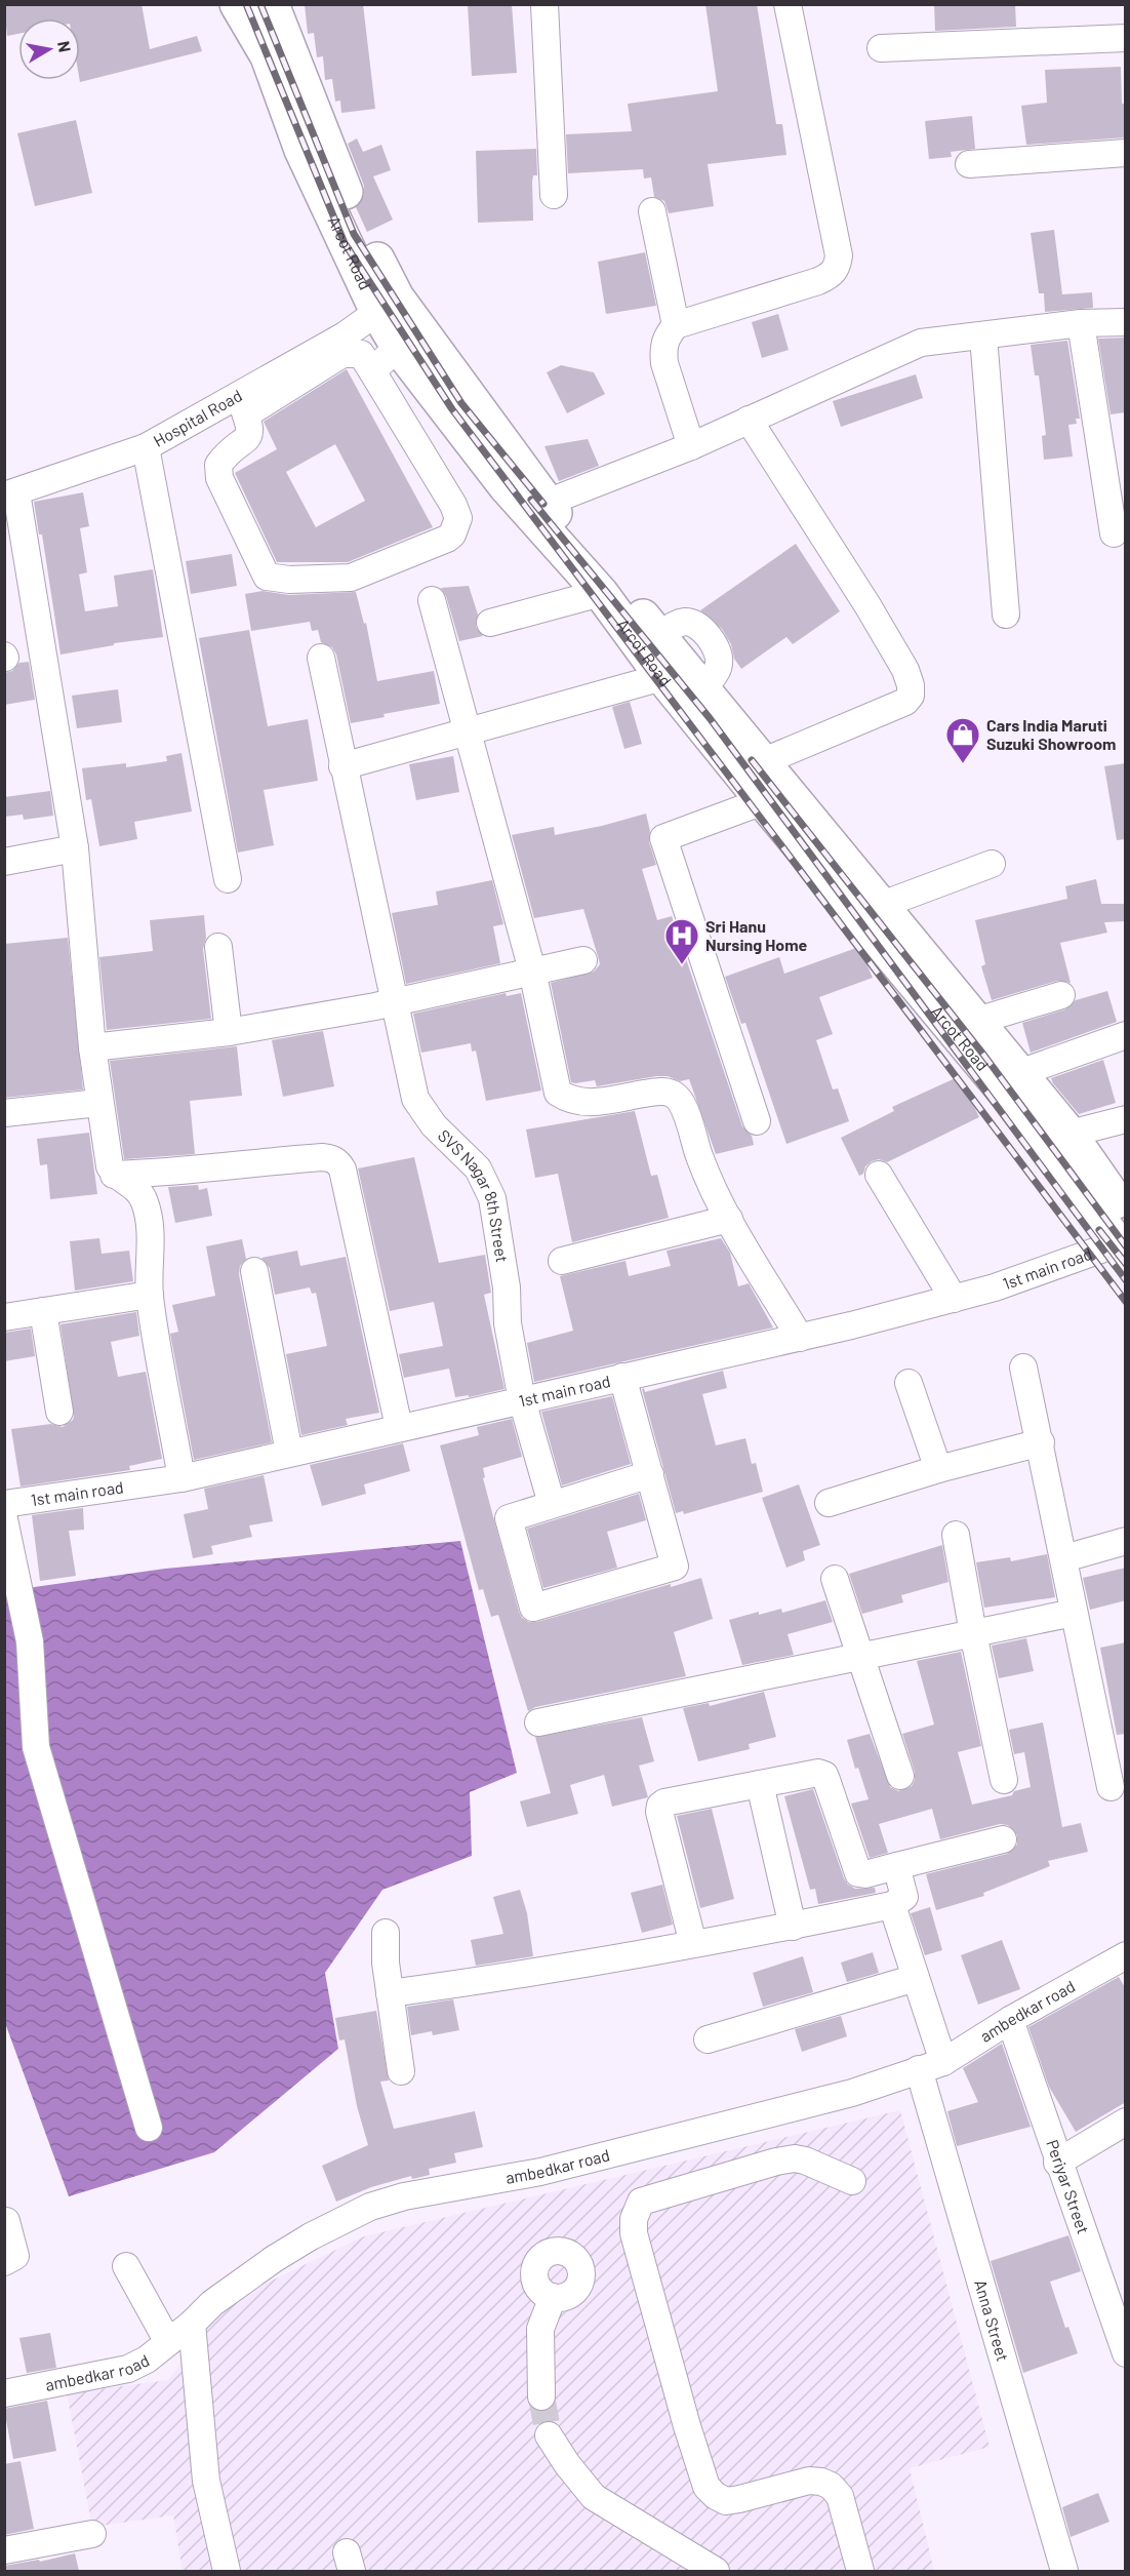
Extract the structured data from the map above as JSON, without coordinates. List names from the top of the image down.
{
  "streets": {
    "main road": ["Arcot Road"],
    "street": [
      "Hospital Road",
      "SVS Nagar 8th Street",
      "1st main road",
      "ambedkar road",
      "Periyar Street",
      "Anna Street"
    ]
  },
  "crossings": [
    ["Arcot Road", "Hospital Road"],
    ["Arcot Road", "1st main road"],
    ["SVS Nagar 8th Street", "1st main road"],
    ["ambedkar road", "Periyar Street"],
    ["ambedkar road", "Anna Street"]
  ],
  "places": {
    "shop": ["Cars India Maruti Suzuki Showroom"],
    "hospital": ["Sri Hanu Nursing Home"]
  },
  "north": "right"
}
